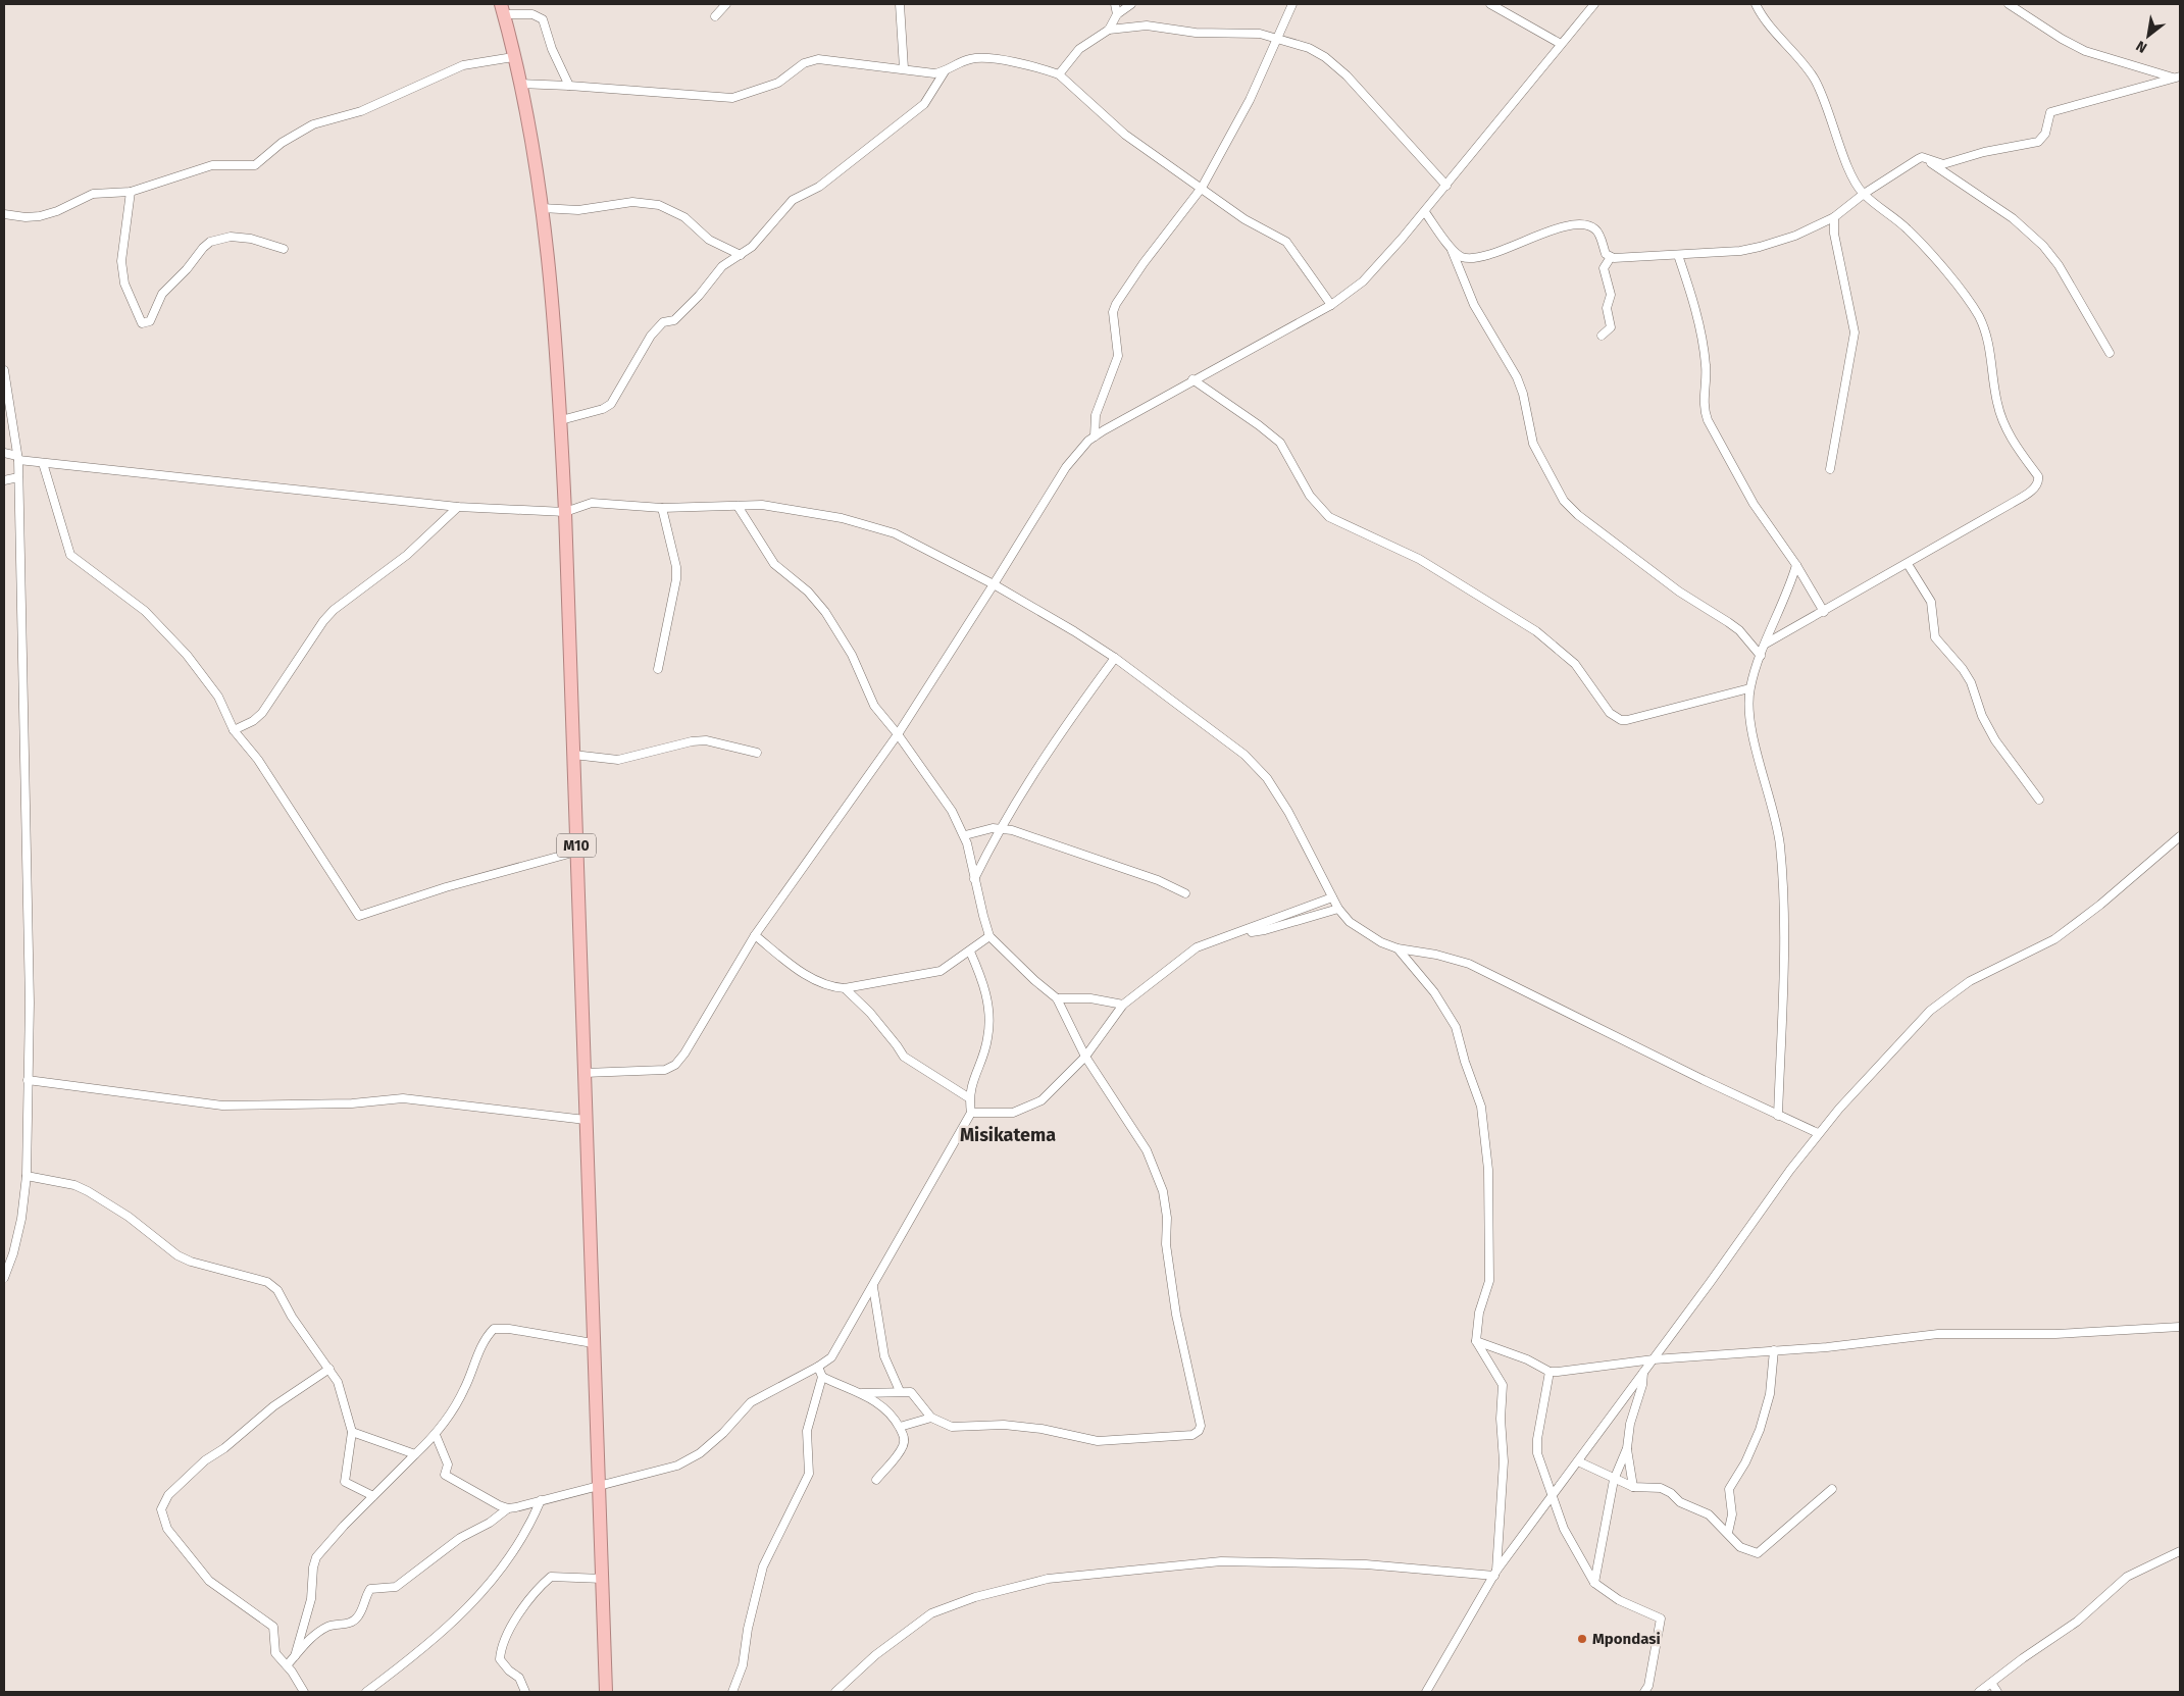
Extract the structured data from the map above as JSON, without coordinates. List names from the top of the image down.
{
  "streets": {
    "highway": ["M10"]
  },
  "districts": ["Misikatema"],
  "places": ["Mpondasi"],
  "north": "bottom left"
}
